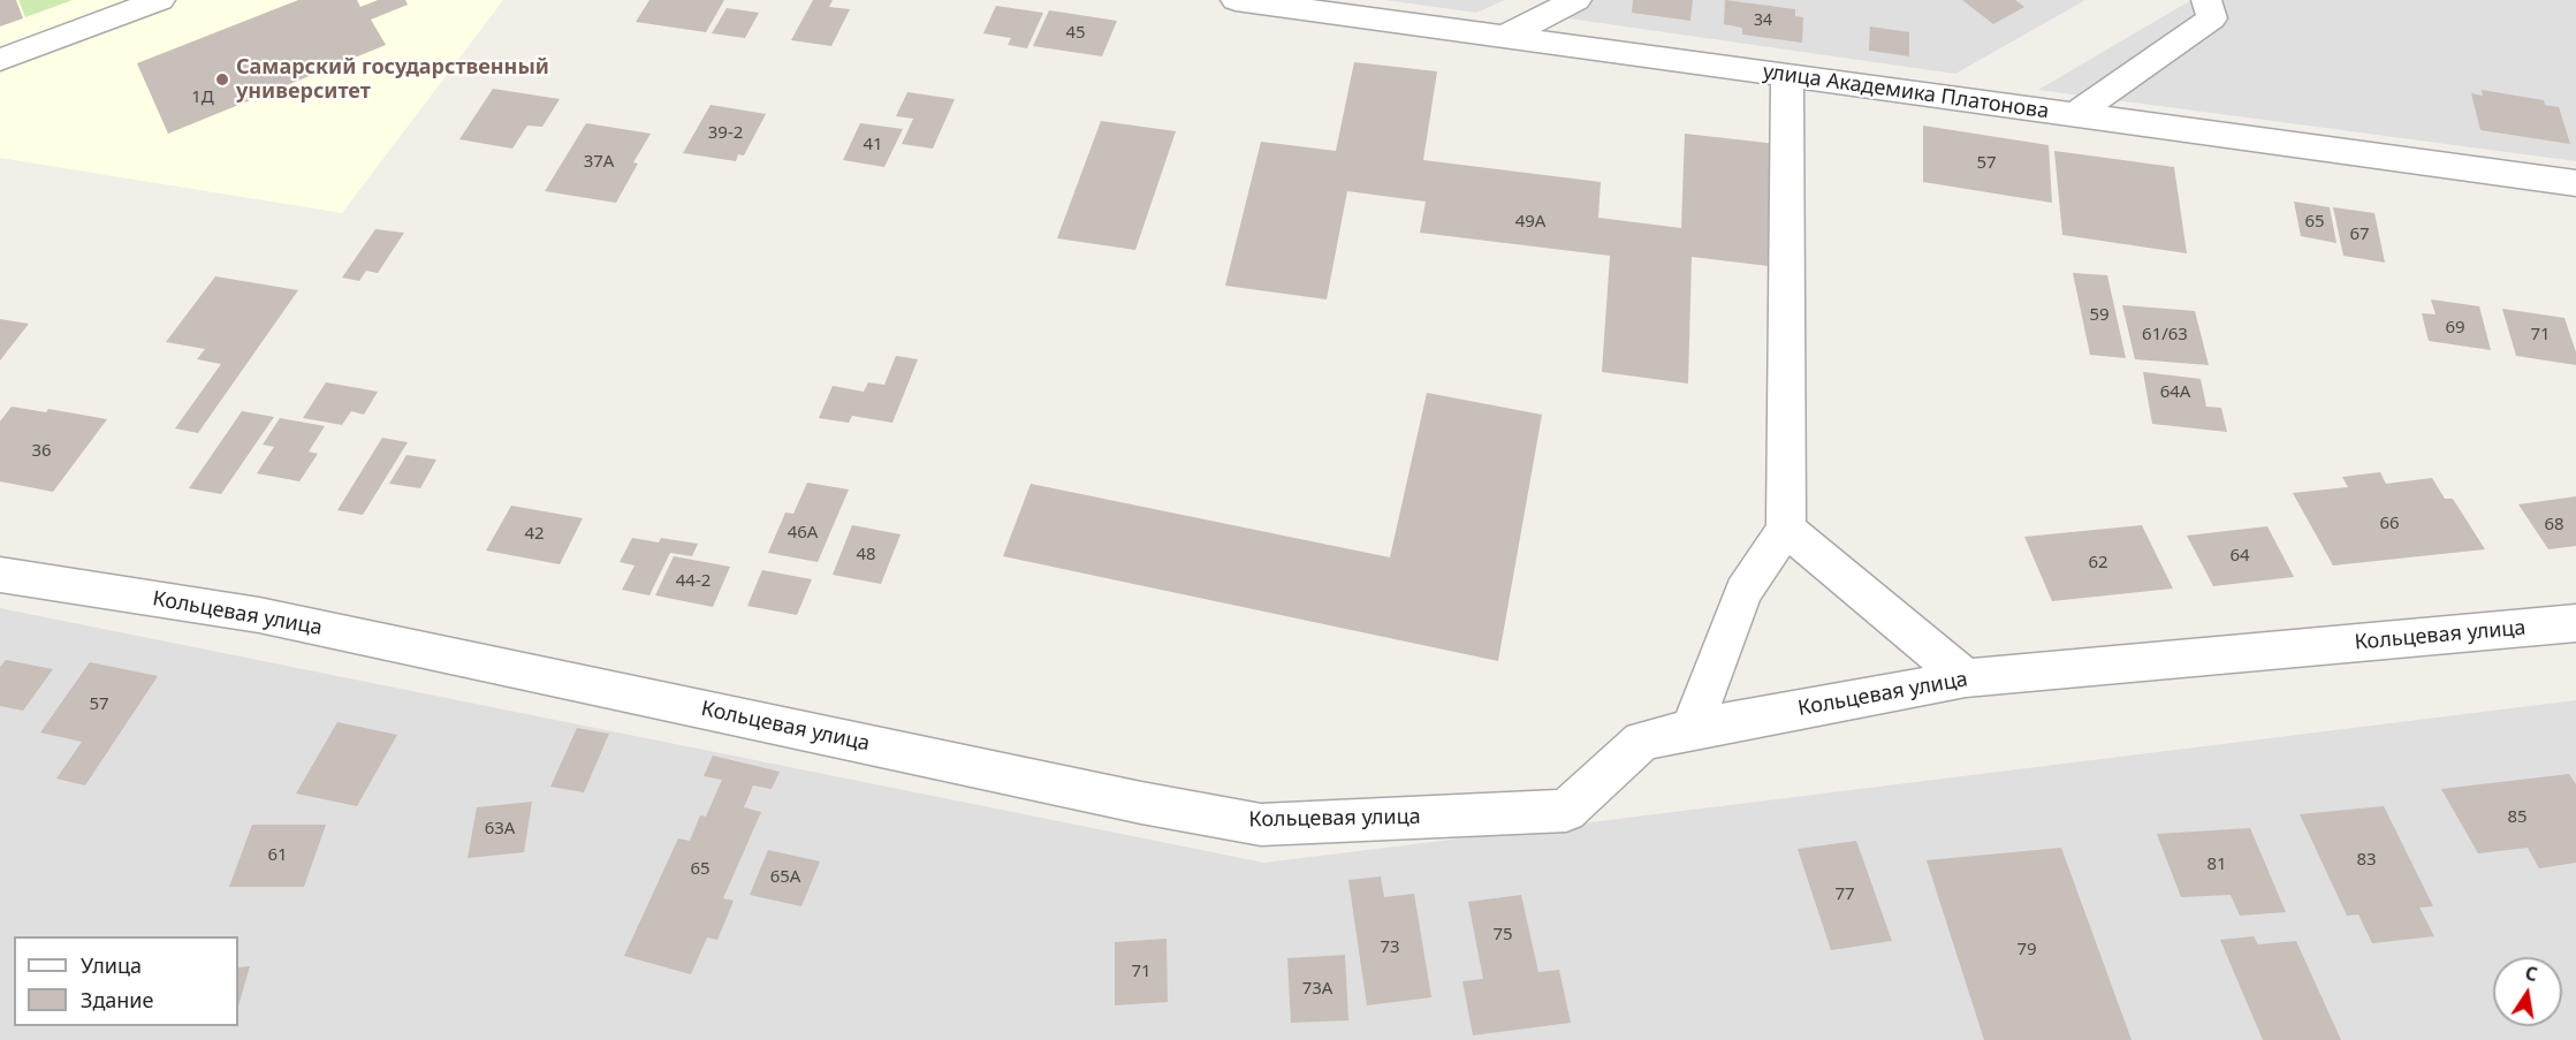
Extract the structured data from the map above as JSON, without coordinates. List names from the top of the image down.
{
  "streets": {
    "street": ["улица Академика Платонова", "Кольцевая улица"]
  },
  "places": ["Самарский государственный университет"],
  "house_numbers": [
    "34",
    "45",
    "1Д",
    "39-2",
    "41",
    "37А",
    "57",
    "49А",
    "65",
    "67",
    "59",
    "69",
    "61/63",
    "71",
    "64А",
    "36",
    "66",
    "68",
    "46А",
    "42",
    "48",
    "64",
    "62",
    "44-2",
    "57",
    "85",
    "63А",
    "61",
    "83",
    "81",
    "65",
    "65А",
    "77",
    "75",
    "73",
    "79",
    "71",
    "73А"
  ],
  "legend": ["Улица", "Здание"],
  "north": "top"
}
